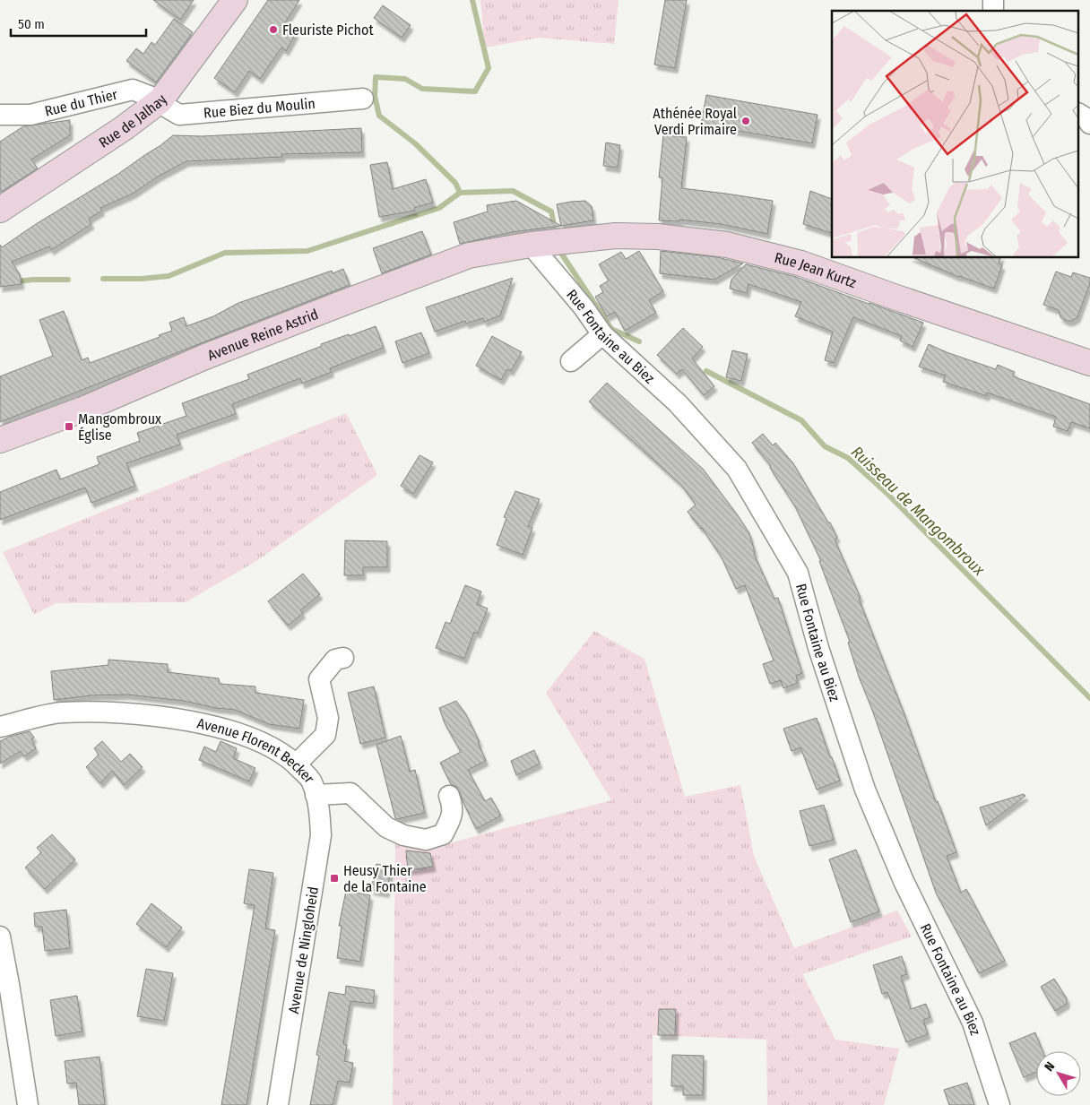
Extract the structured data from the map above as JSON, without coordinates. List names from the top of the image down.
{
  "streets": {
    "main road": ["Rue de Jalhay", "Rue Jean Kurtz", "Avenue Reine Astrid"],
    "street": [
      "Rue du Thier",
      "Rue Biez du Moulin",
      "Rue Fontaine au Biez",
      "Avenue Florent Becker",
      "Avenue de Ningloheid"
    ]
  },
  "crossings": [
    ["Rue du Thier", "Rue Biez du Moulin"],
    ["Rue du Thier", "Rue de Jalhay"],
    ["Rue Biez du Moulin", "Rue de Jalhay"],
    ["Rue Jean Kurtz", "Avenue Reine Astrid"],
    ["Rue Jean Kurtz", "Rue Fontaine au Biez"],
    ["Avenue Reine Astrid", "Rue Fontaine au Biez"],
    ["Avenue Florent Becker", "Avenue de Ningloheid"]
  ],
  "water": ["Ruisseau de Mangombroux"],
  "places": {
    "other": ["Fleuriste Pichot", "Athénée Royal Verdi Primaire"],
    "transit": ["Mangombroux Église", "Heusy Thier de la Fontaine"]
  },
  "scale_bar": "50 m",
  "north": "top left"
}
